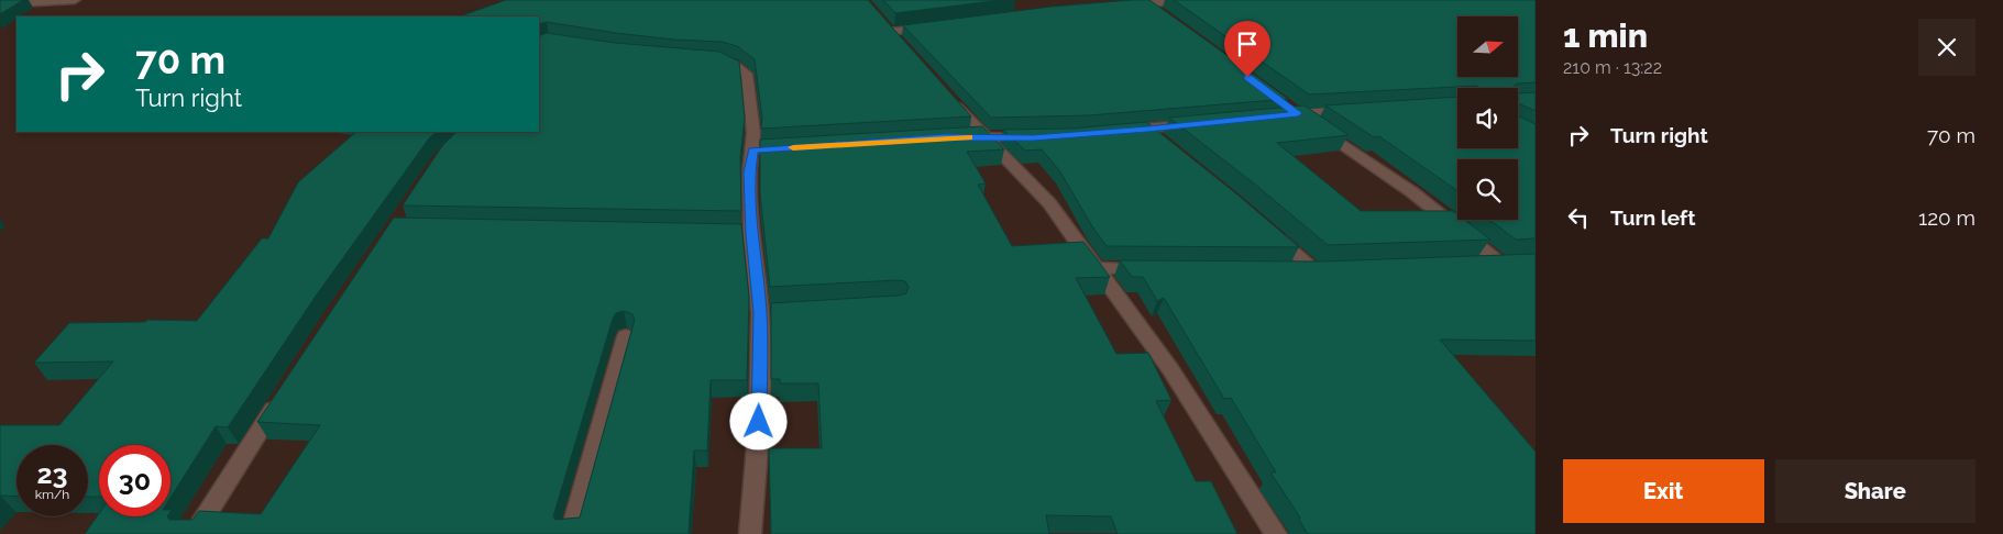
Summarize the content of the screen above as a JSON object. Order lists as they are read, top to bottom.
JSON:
{
  "north": "right",
  "page": {
    "heading": ["1 min", "210 m · 13:22"],
    "turn": ["70 m", "Turn right"],
    "list": [
      {
        "name": "Turn right",
        "value": "70 m"
      },
      {
        "name": "Turn left",
        "value": "120 m"
      }
    ],
    "speed": "23 km/h",
    "limit": "30",
    "buttons": ["Exit", "Share"]
  }
}
